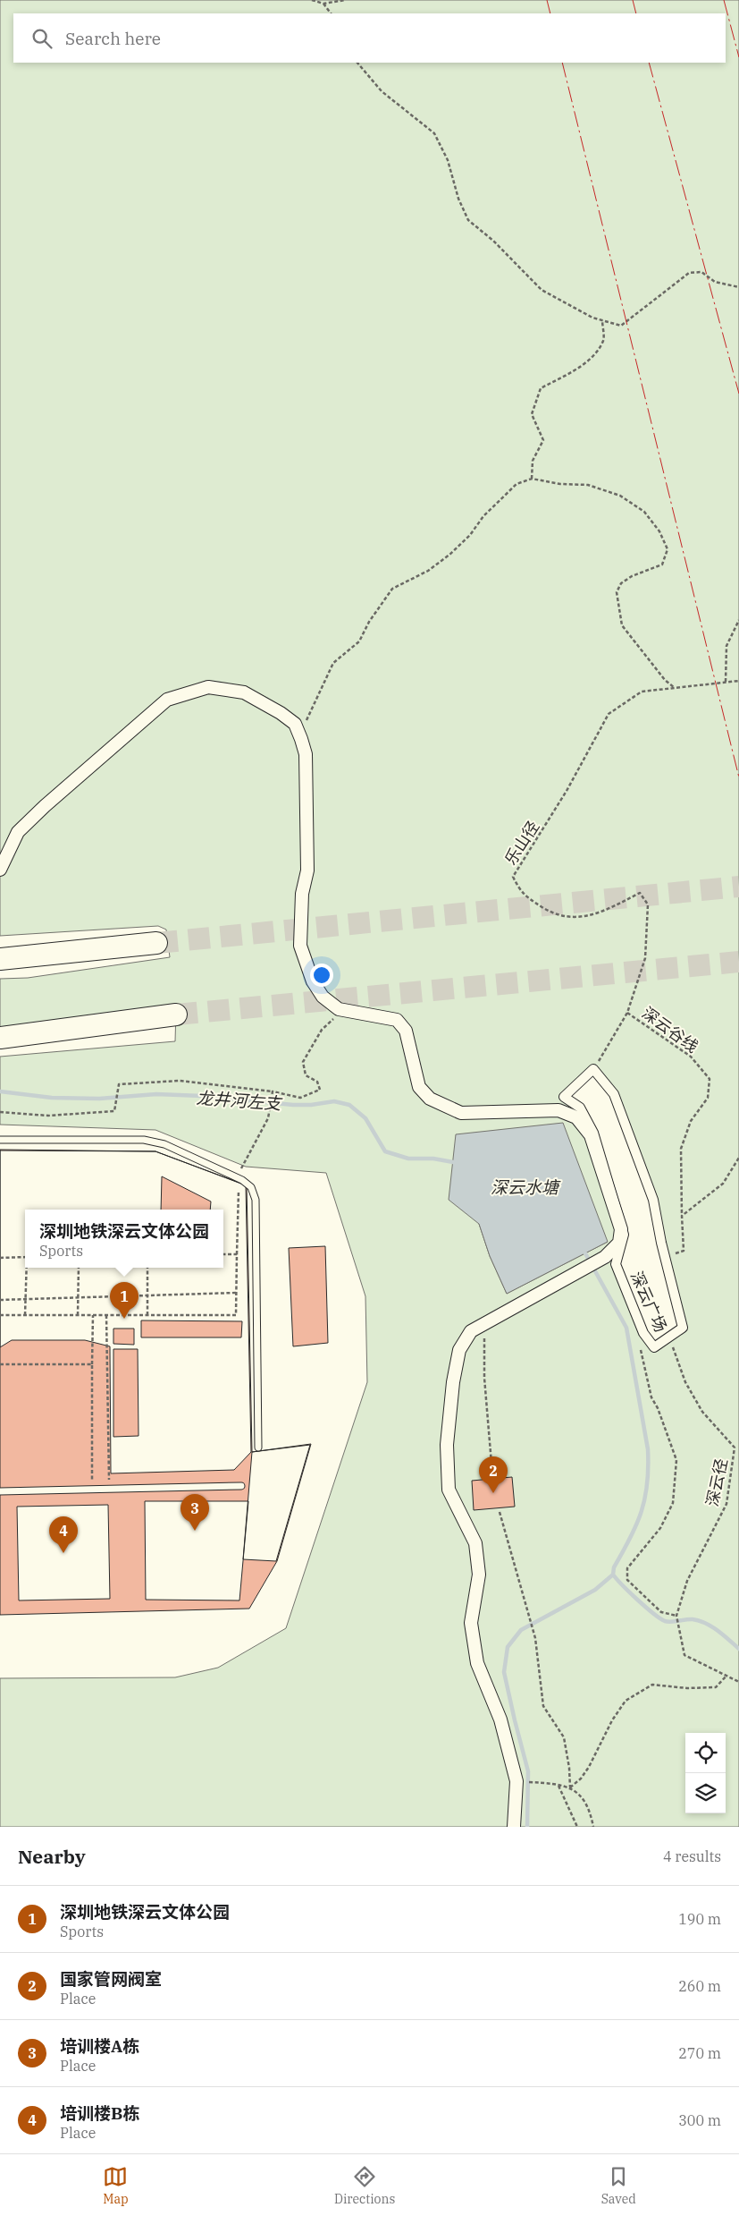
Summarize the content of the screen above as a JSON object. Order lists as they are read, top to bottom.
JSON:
{
  "streets": {
    "street": ["深云广场"],
    "path": ["乐山径", "深云谷线", "深云径"]
  },
  "crossings": [
    ["乐山径", "深云谷线"],
    ["乐山径", "深云广场"],
    ["深云谷线", "深云广场"],
    ["深云广场", "深云径"]
  ],
  "water": ["龙井河左支", "深云水塘"],
  "page": {
    "search": "Search here",
    "popup": ["深圳地铁深云文体公园", "Sports"],
    "pins": [
      "1",
      "2",
      "3",
      "4"
    ],
    "heading": ["Nearby", "4 results"],
    "list": [
      {
        "mark": "1",
        "name": "深圳地铁深云文体公园",
        "note": "Sports",
        "value": "190 m"
      },
      {
        "mark": "2",
        "name": "国家管网阀室",
        "note": "Place",
        "value": "260 m"
      },
      {
        "mark": "3",
        "name": "培训楼A栋",
        "note": "Place",
        "value": "270 m"
      },
      {
        "mark": "4",
        "name": "培训楼B栋",
        "note": "Place",
        "value": "300 m"
      }
    ],
    "nav": ["Map", "Directions", "Saved"]
  }
}
